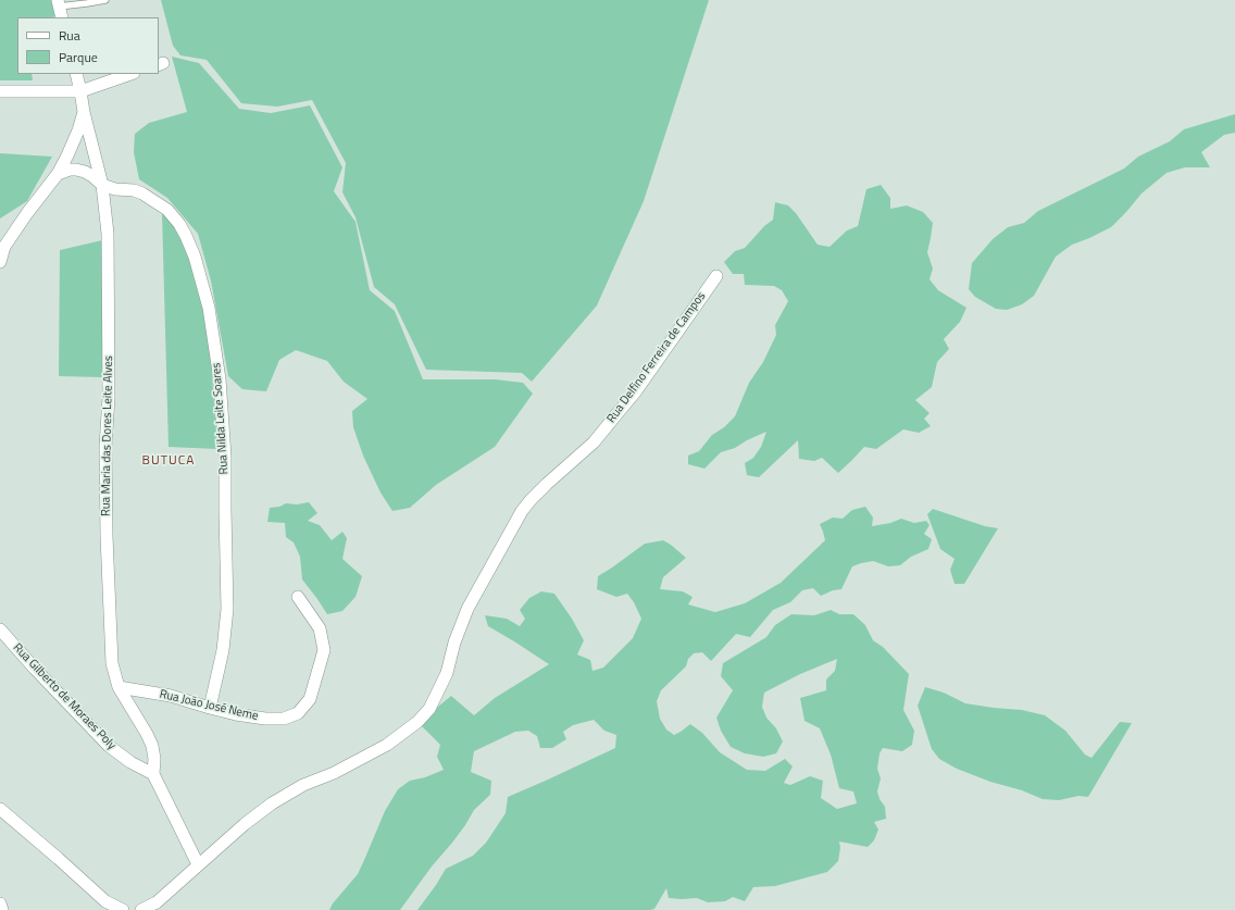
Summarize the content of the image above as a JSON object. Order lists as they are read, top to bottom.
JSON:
{
  "streets": {
    "street": [
      "Rua Delfino Ferreira de Campos",
      "Rua Nilda Leite Soares",
      "Rua Maria das Dores Leite Alves",
      "Rua Gilberto de Moraes Poly",
      "Rua João José Neme"
    ]
  },
  "crossings": [
    ["Rua Nilda Leite Soares", "Rua Maria das Dores Leite Alves"],
    ["Rua Nilda Leite Soares", "Rua João José Neme"],
    ["Rua Maria das Dores Leite Alves", "Rua Gilberto de Moraes Poly"],
    ["Rua Maria das Dores Leite Alves", "Rua João José Neme"]
  ],
  "districts": ["BUTUCA"],
  "legend": ["Rua", "Parque"]
}
